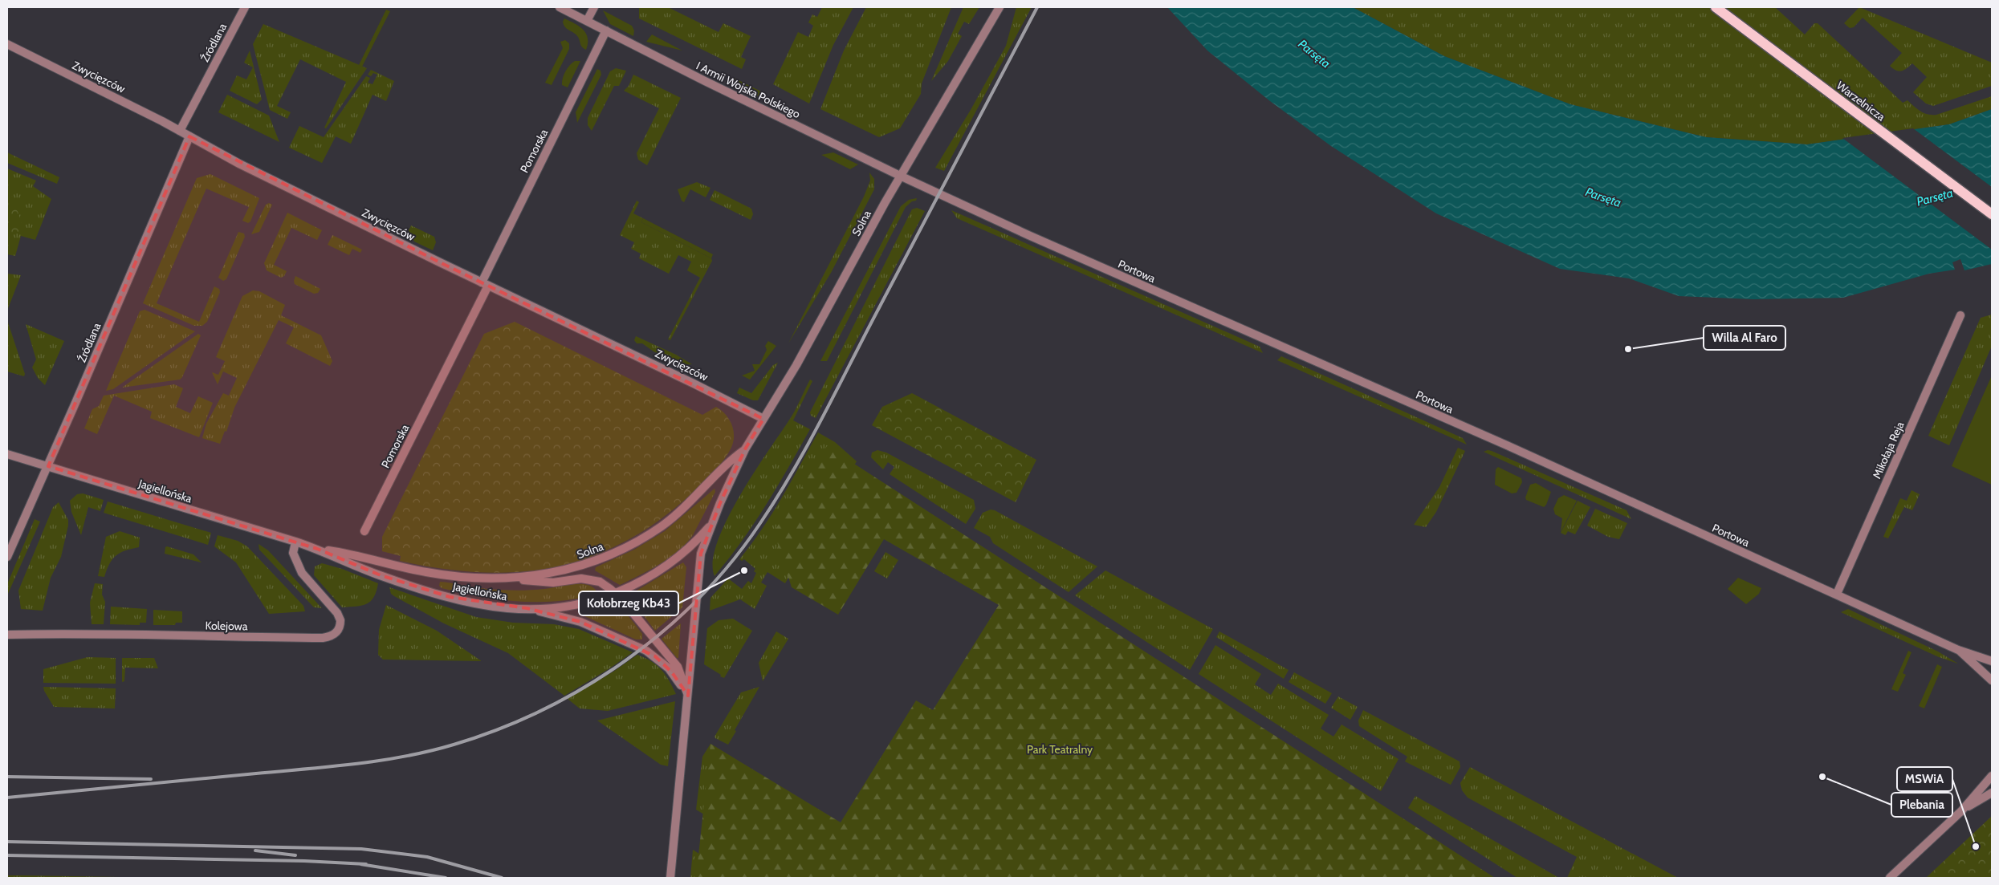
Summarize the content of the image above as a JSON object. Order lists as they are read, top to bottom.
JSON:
{
  "streets": {
    "main road": ["Warzelnicza"],
    "street": [
      "Źródlana",
      "Zwycięzców",
      "I Armii Wojska Polskiego",
      "Pomorska",
      "Solna",
      "Portowa",
      "Mikołaja Reja",
      "Jagiellońska",
      "Kolejowa"
    ]
  },
  "crossings": [
    ["Źródlana", "Zwycięzców"],
    ["Źródlana", "Jagiellońska"],
    ["Zwycięzców", "Pomorska"],
    ["Zwycięzców", "Solna"],
    ["I Armii Wojska Polskiego", "Pomorska"],
    ["I Armii Wojska Polskiego", "Solna"],
    ["I Armii Wojska Polskiego", "Portowa"],
    ["Solna", "Portowa"],
    ["Solna", "Jagiellońska"],
    ["Portowa", "Mikołaja Reja"],
    ["Jagiellońska", "Kolejowa"]
  ],
  "water": ["Parsęta"],
  "parks": ["Park Teatralny"],
  "places": [
    "Willa Al Faro",
    "Kołobrzeg Kb43",
    "Plebania",
    "MSWiA"
  ]
}
